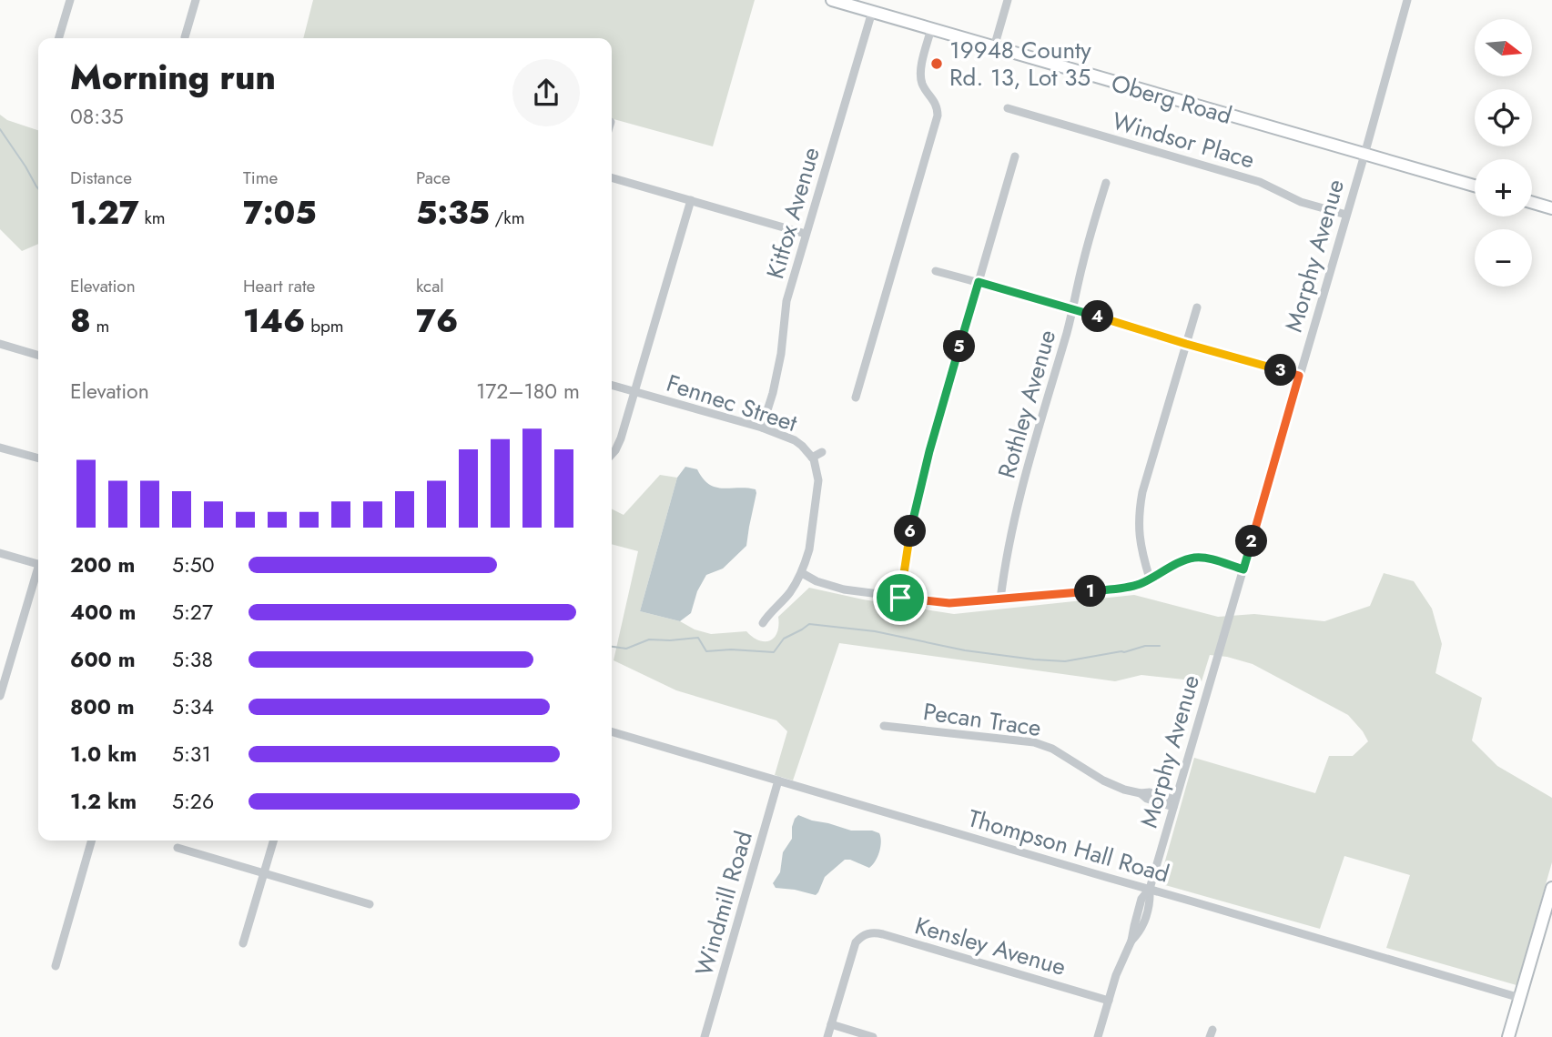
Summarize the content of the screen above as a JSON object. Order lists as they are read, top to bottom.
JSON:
{
  "streets": {
    "street": [
      "Oberg Road",
      "Windsor Place",
      "Kitfox Avenue",
      "Morphy Avenue",
      "Fennec Street",
      "Rothley Avenue",
      "Pecan Trace",
      "Thompson Hall Road",
      "Windmill Road",
      "Kensley Avenue"
    ]
  },
  "crossings": [
    ["Oberg Road", "Kitfox Avenue"],
    ["Oberg Road", "Morphy Avenue"],
    ["Windsor Place", "Morphy Avenue"],
    ["Kitfox Avenue", "Fennec Street"],
    ["Morphy Avenue", "Pecan Trace"],
    ["Morphy Avenue", "Thompson Hall Road"],
    ["Morphy Avenue", "Kensley Avenue"],
    ["Thompson Hall Road", "Windmill Road"]
  ],
  "places": ["19948 County Rd. 13, Lot 35"],
  "north": "right",
  "page": {
    "map_buttons": ["+", "−"],
    "heading": ["Morning run", "08:35"],
    "stats": [
      ["Distance", "1.27 km"],
      ["Time", "7:05"],
      ["Pace", "5:35 /km"],
      ["Elevation", "8 m"],
      ["Heart rate", "146 bpm"],
      ["kcal", "76"]
    ],
    "pins": [
      "4",
      "5",
      "3",
      "6",
      "2",
      "1"
    ],
    "chart": ["Elevation", "172–180 m"],
    "list": [
      {
        "name": "200 m",
        "note": "5:50"
      },
      {
        "name": "400 m",
        "note": "5:27"
      },
      {
        "name": "600 m",
        "note": "5:38"
      },
      {
        "name": "800 m",
        "note": "5:34"
      },
      {
        "name": "1.0 km",
        "note": "5:31"
      },
      {
        "name": "1.2 km",
        "note": "5:26"
      }
    ]
  }
}
